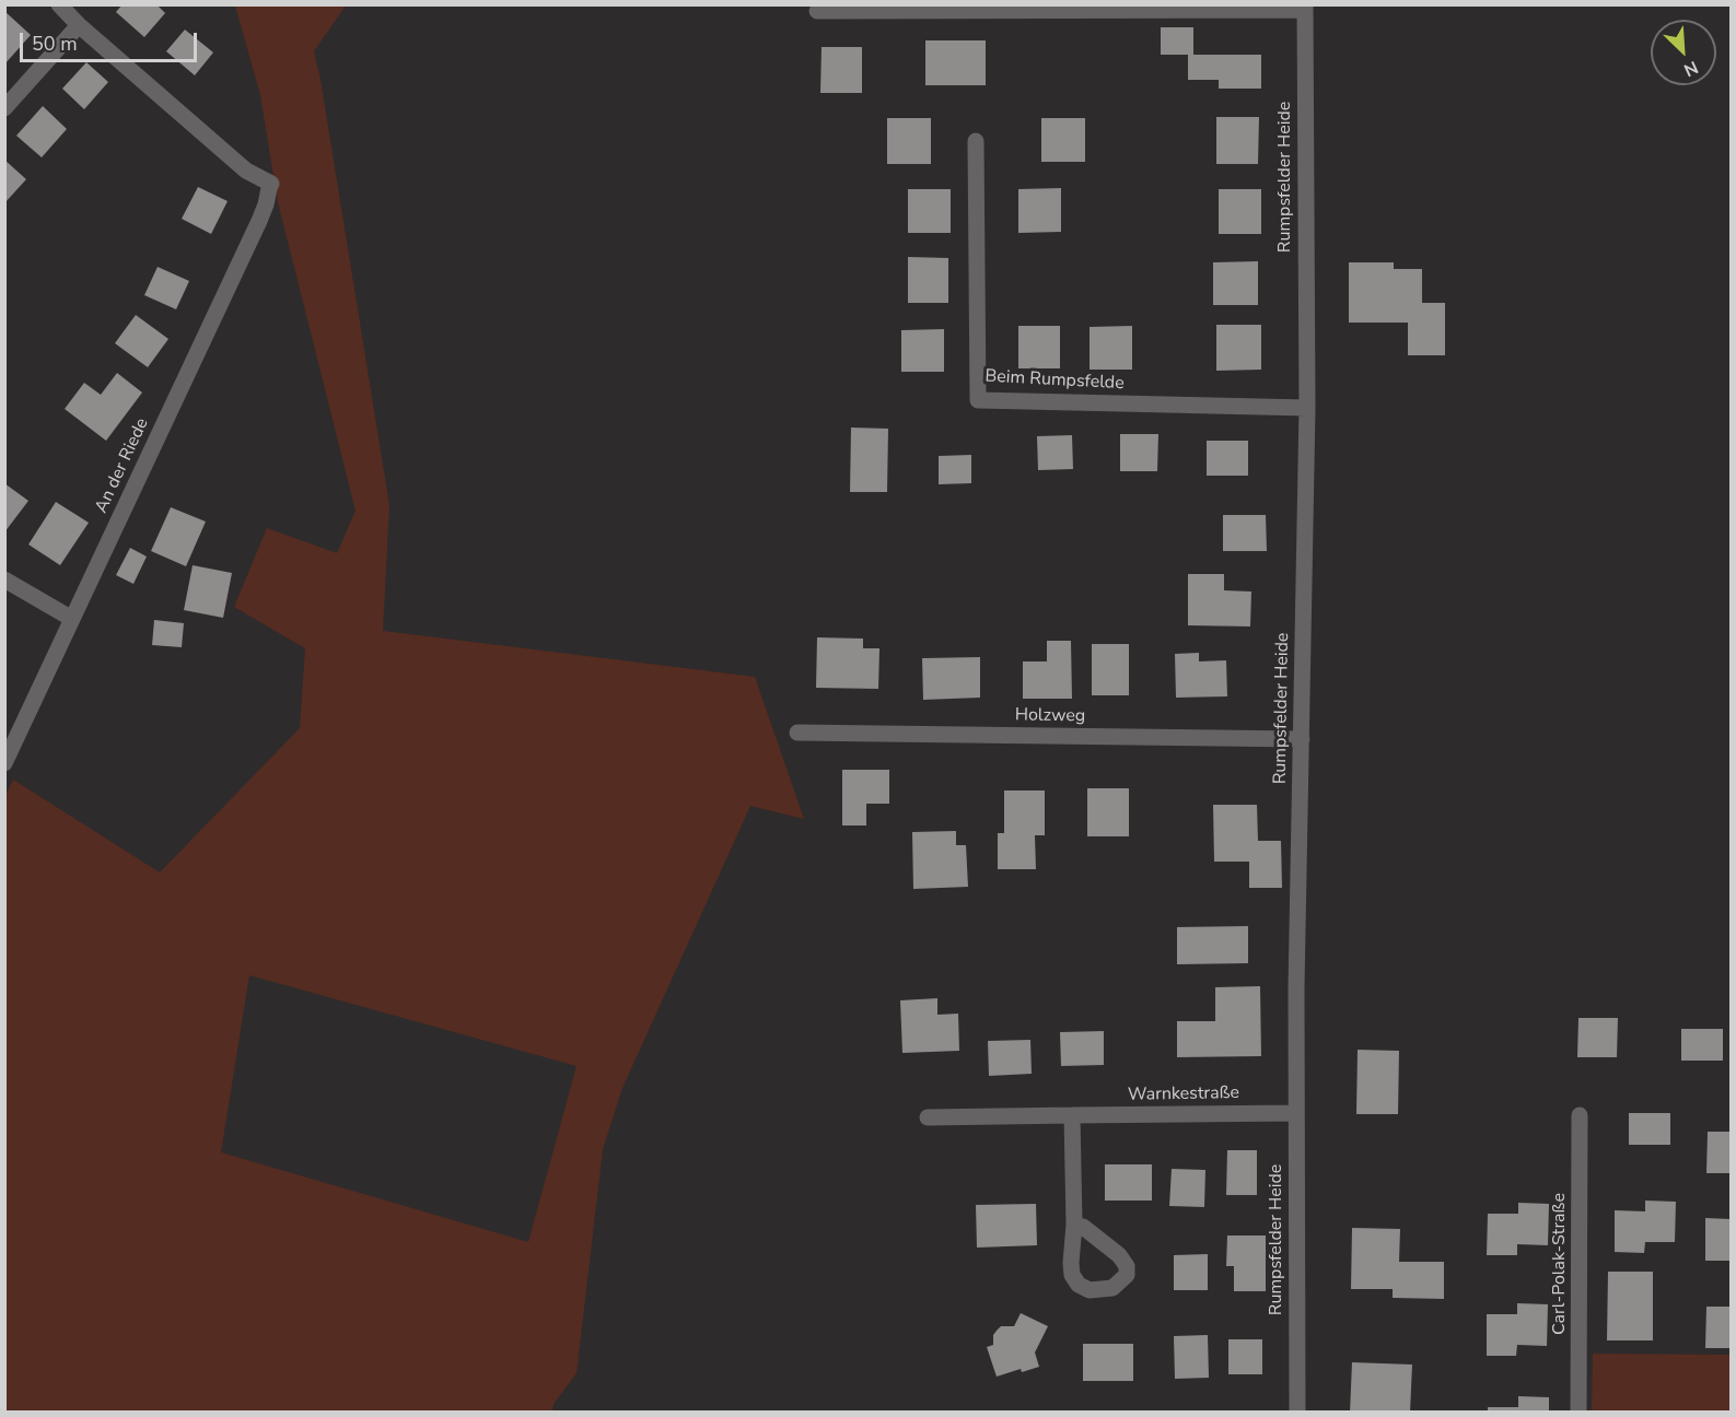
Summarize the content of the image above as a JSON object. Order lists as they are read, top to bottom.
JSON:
{
  "streets": {
    "street": [
      "Rumpsfelder Heide",
      "Beim Rumpsfelde",
      "An der Riede",
      "Holzweg",
      "Warnkestraße",
      "Carl-Polak-Straße"
    ]
  },
  "crossings": [
    ["Rumpsfelder Heide", "Beim Rumpsfelde"],
    ["Rumpsfelder Heide", "Holzweg"],
    ["Rumpsfelder Heide", "Warnkestraße"]
  ],
  "scale_bar": "50 m",
  "north": "bottom right"
}
